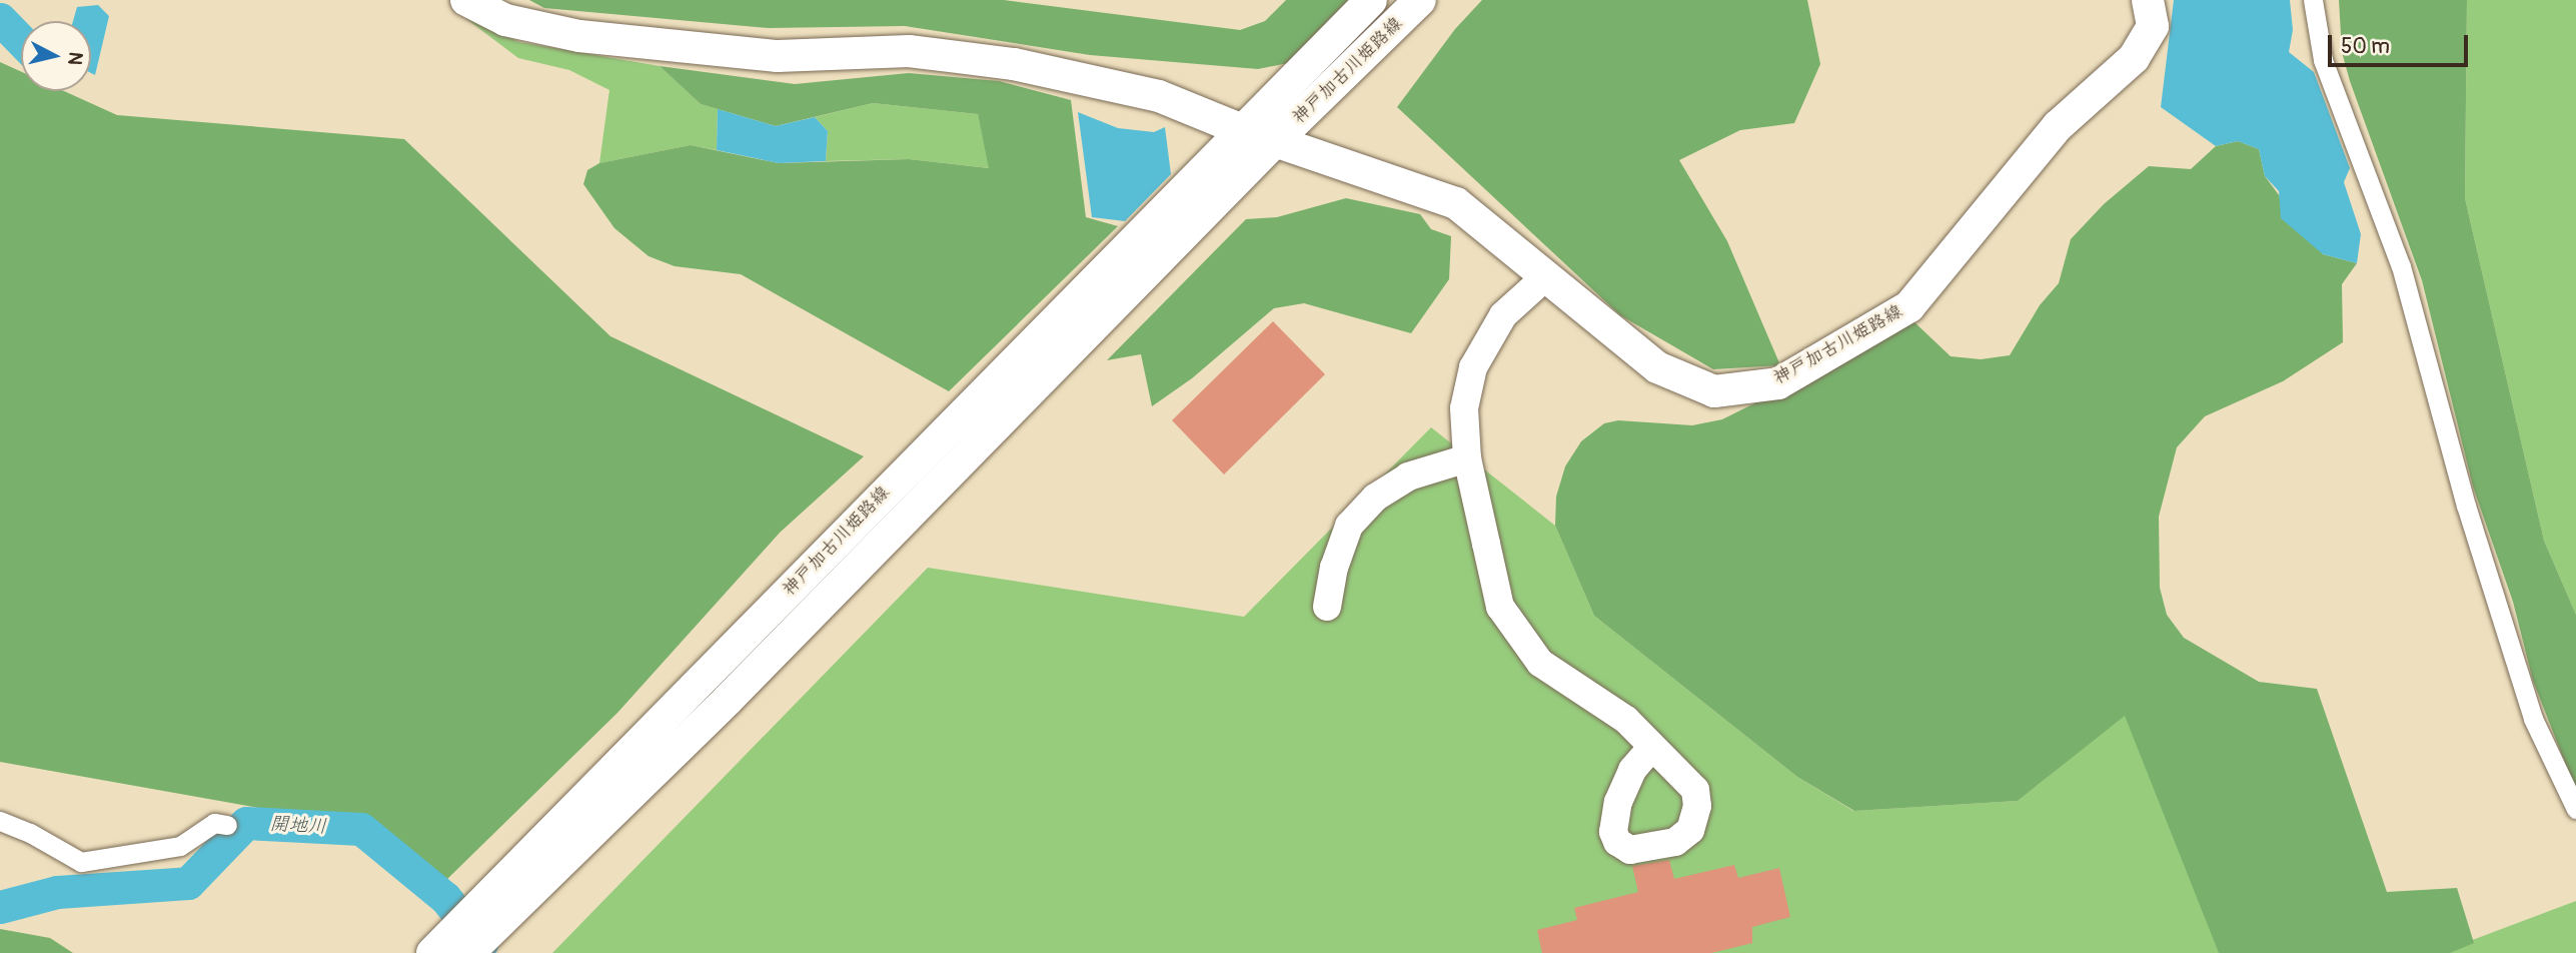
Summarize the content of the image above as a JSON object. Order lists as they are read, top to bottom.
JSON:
{
  "streets": {
    "main road": ["神戸加古川姫路線"]
  },
  "water": ["開地川"],
  "scale_bar": "50 m",
  "north": "right"
}
